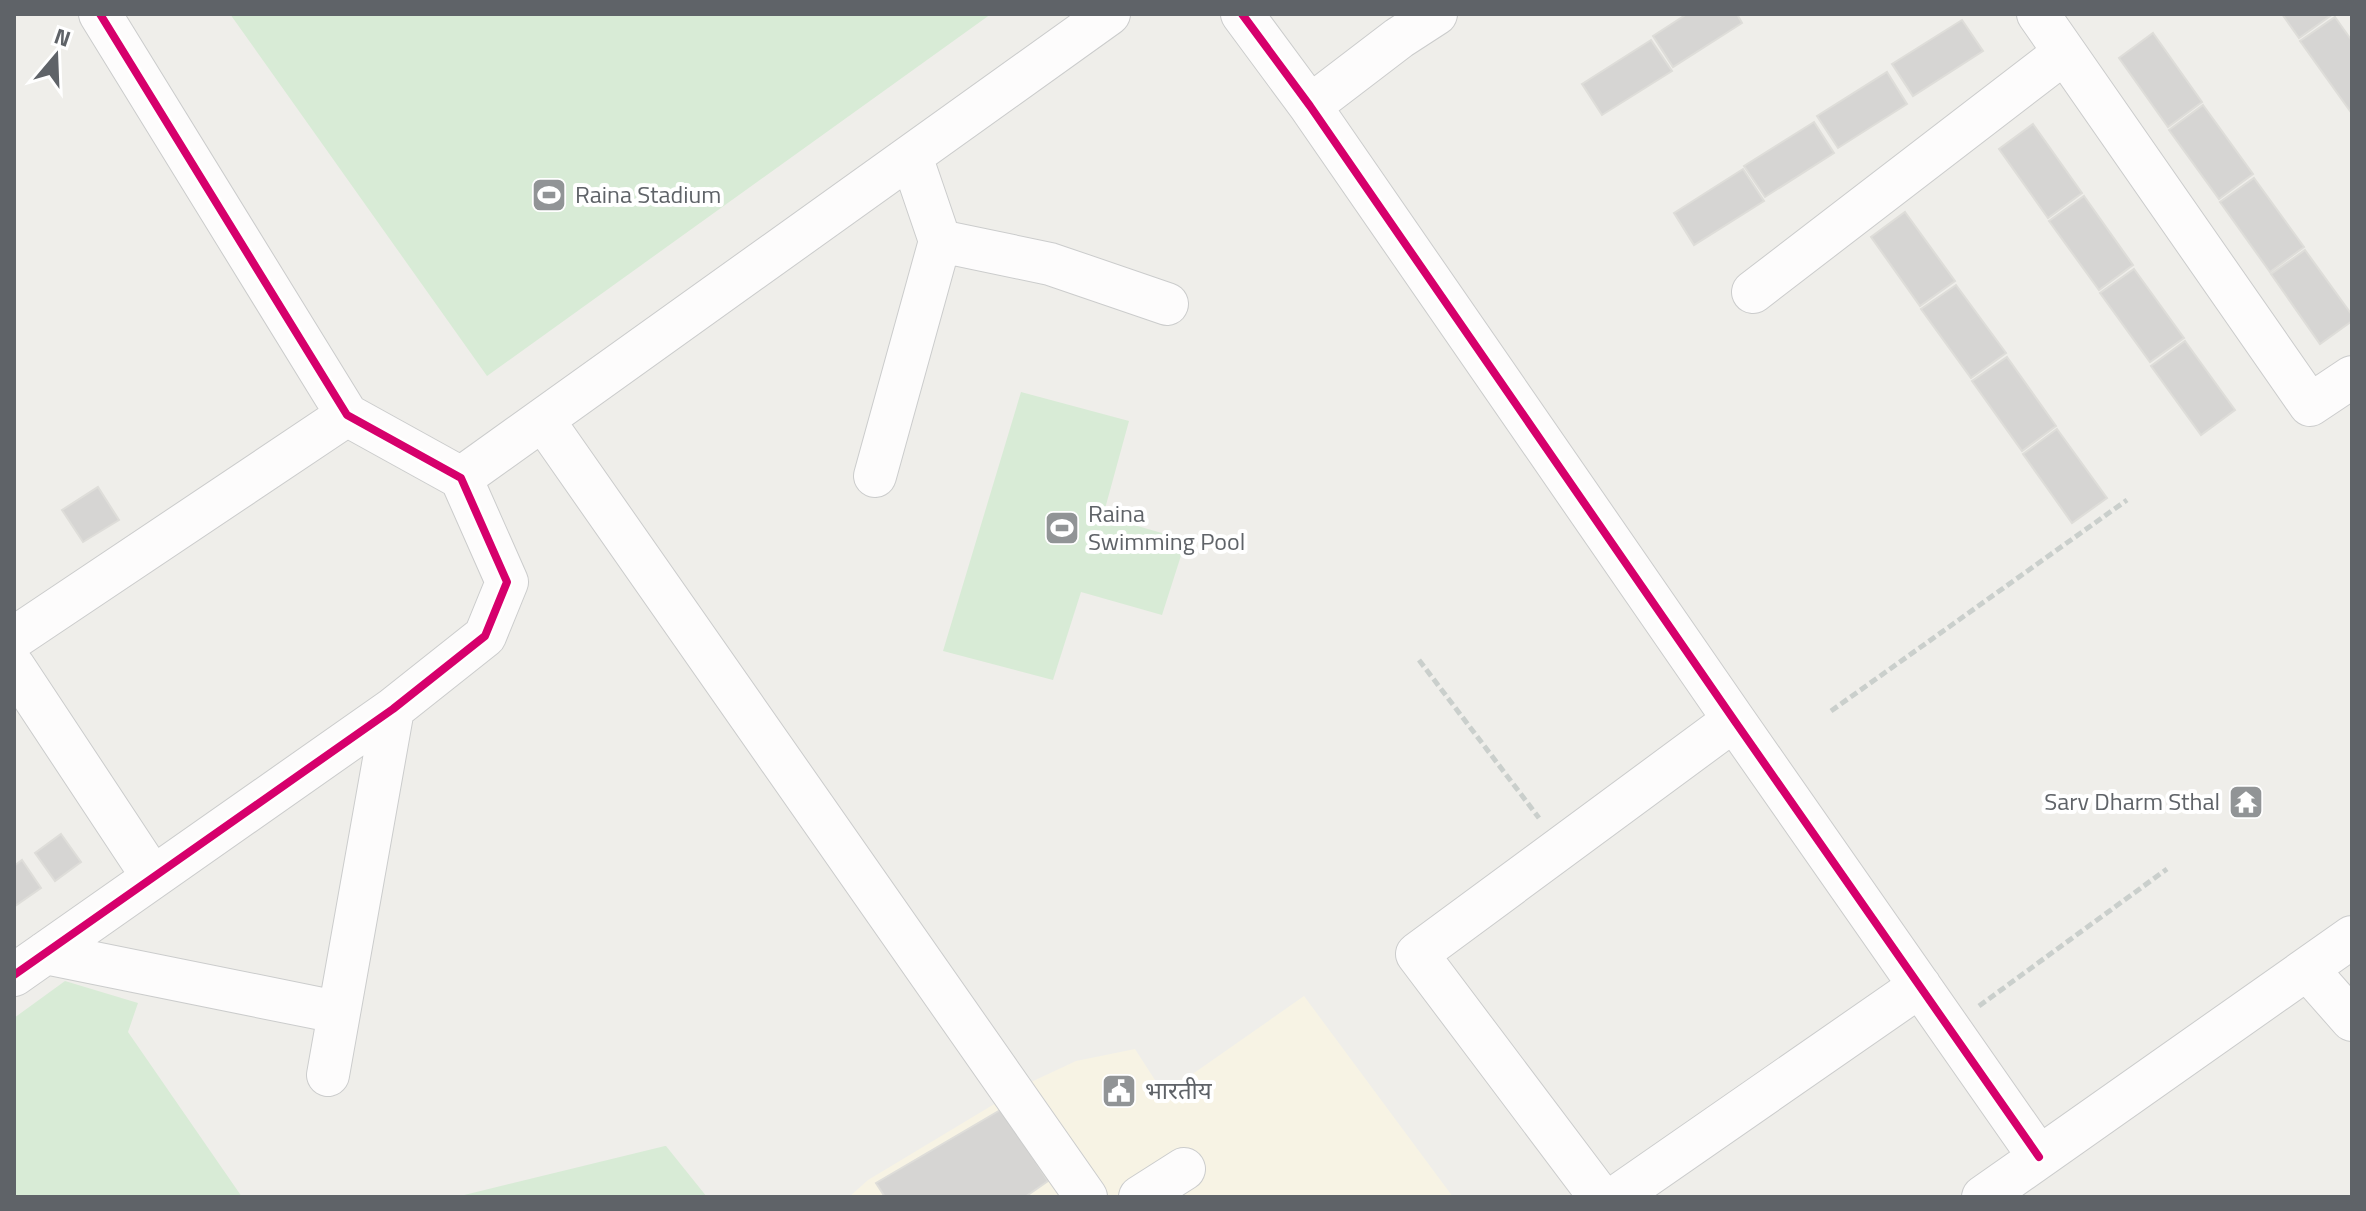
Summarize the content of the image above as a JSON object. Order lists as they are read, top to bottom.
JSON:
{
  "places": {
    "sports": ["Raina Stadium", "Raina Swimming Pool"],
    "temple": ["Sarv Dharm Sthal"],
    "public building": ["भारतीय"]
  },
  "north": "top"
}
